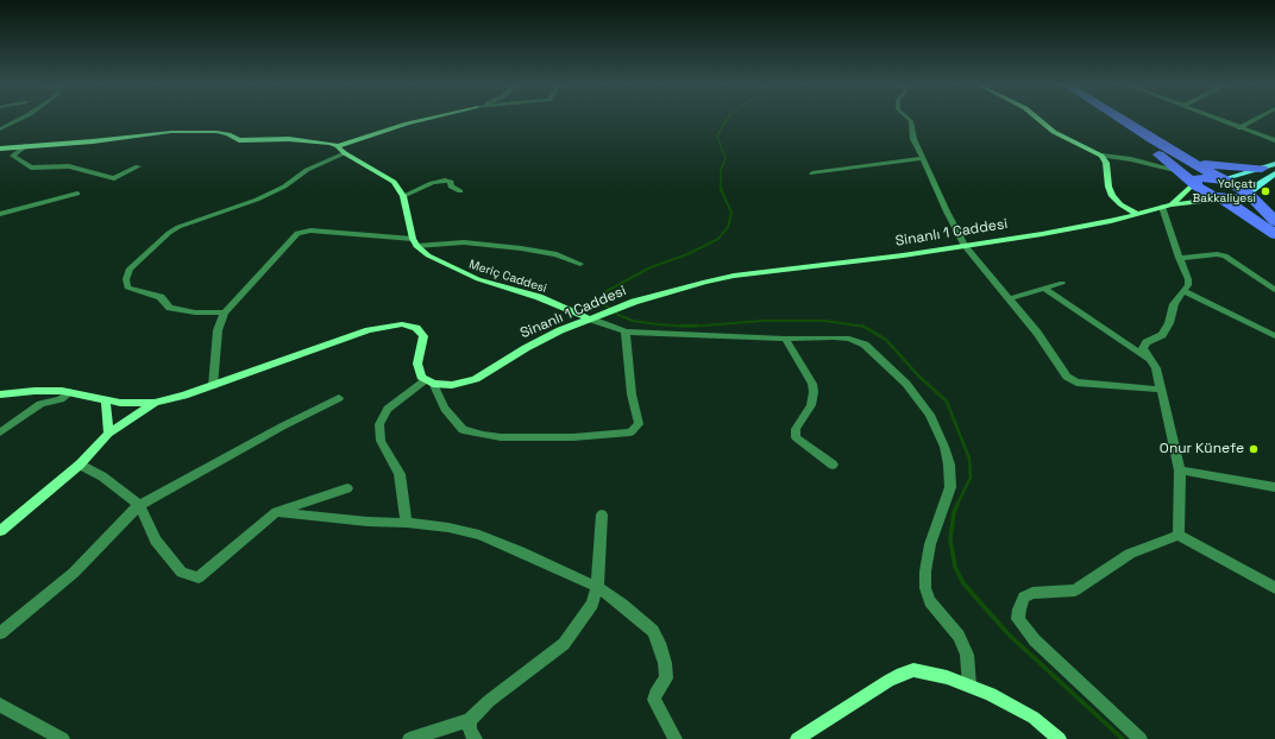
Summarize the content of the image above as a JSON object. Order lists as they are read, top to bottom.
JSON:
{
  "streets": {
    "street": ["Sinanlı 1 Caddesi", "Meriç Caddesi"]
  },
  "crossings": [
    ["Sinanlı 1 Caddesi", "Meriç Caddesi"]
  ],
  "places": ["Yolçatı Bakkaliyesi", "Onur Künefe"]
}
